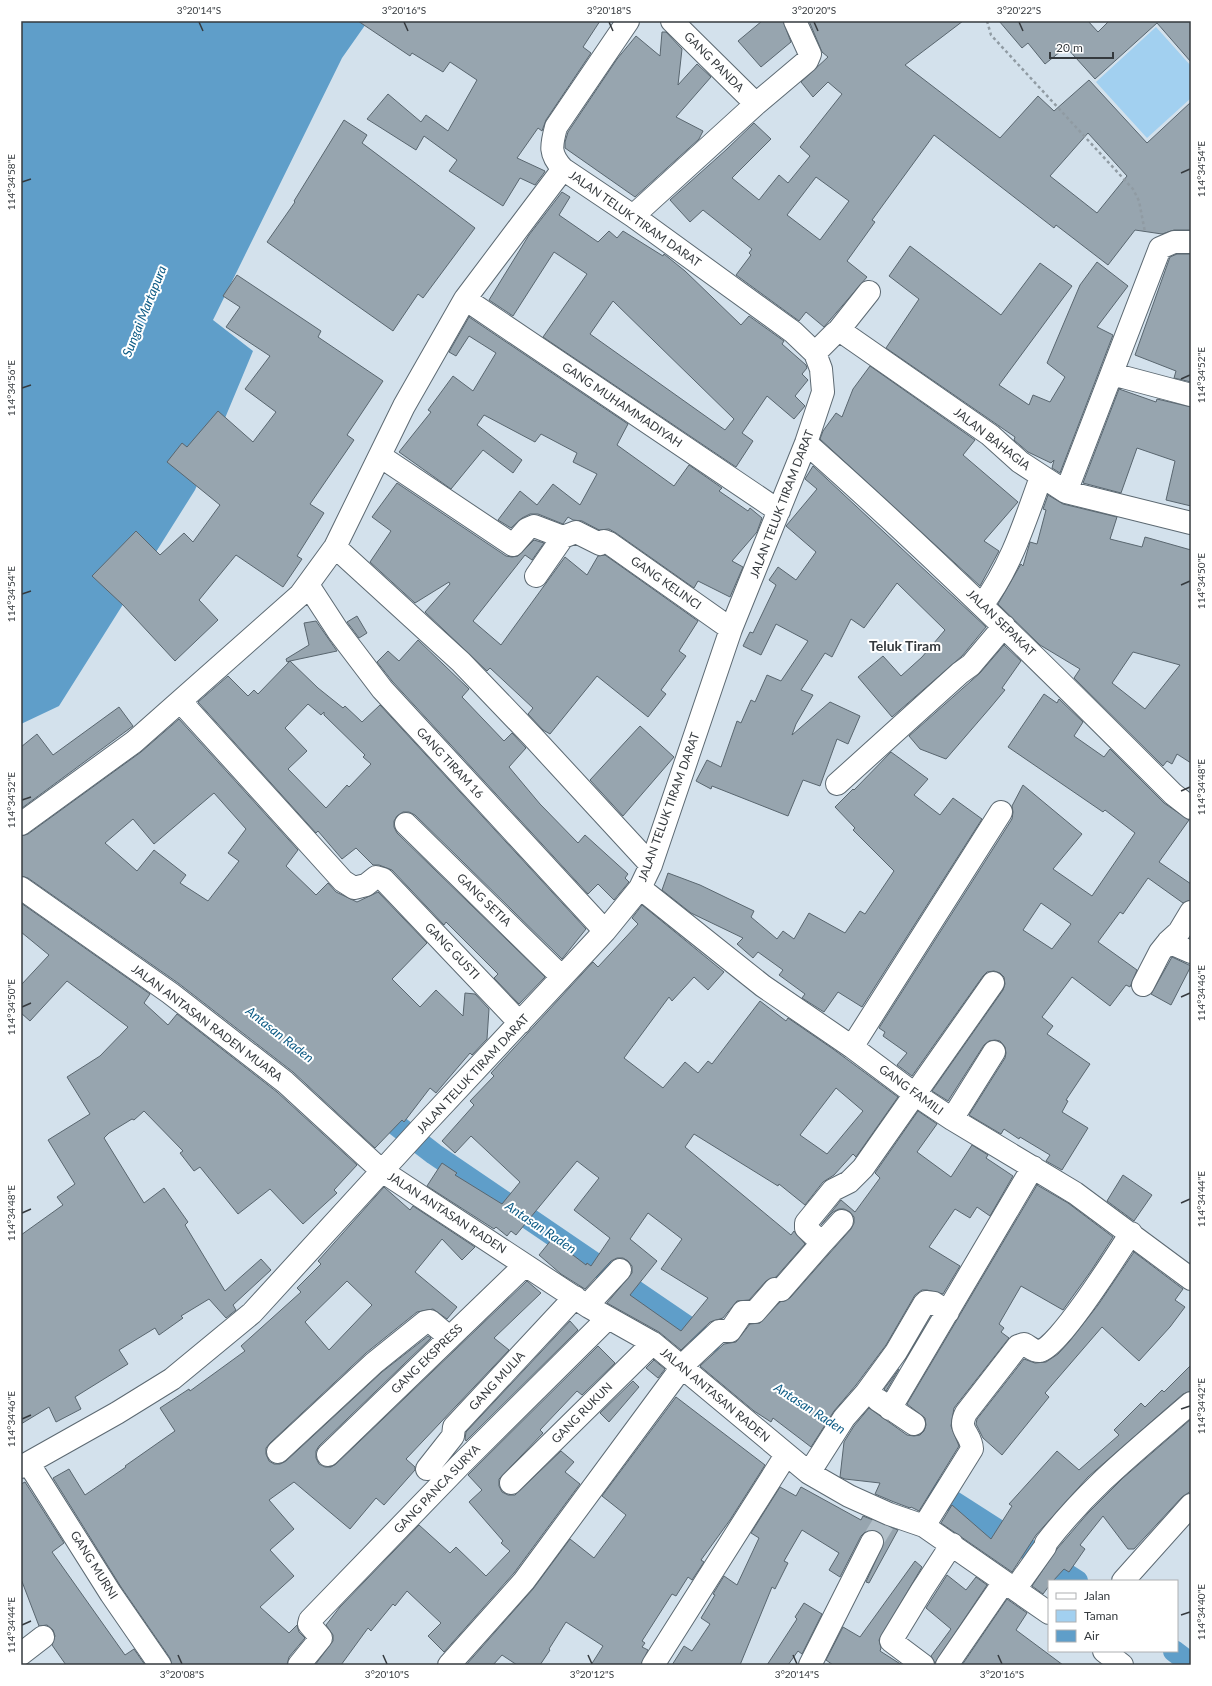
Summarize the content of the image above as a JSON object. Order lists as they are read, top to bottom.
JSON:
{
  "streets": {
    "street": [
      "GANG PANDA",
      "JALAN TELUK TIRAM DARAT",
      "GANG MUHAMMADIYAH",
      "JALAN BAHAGIA",
      "GANG KELINCI",
      "JALAN SEPAKAT",
      "GANG TIRAM 16",
      "GANG SETIA",
      "GANG GUSTI",
      "JALAN ANTASAN RADEN MUARA",
      "GANG FAMILI",
      "JALAN ANTASAN RADEN",
      "GANG EKSPRESS",
      "GANG MULIA",
      "GANG RUKUN",
      "GANG PANCA SURYA",
      "GANG MURNI"
    ]
  },
  "crossings": [
    ["JALAN TELUK TIRAM DARAT", "GANG MUHAMMADIYAH"],
    ["JALAN TELUK TIRAM DARAT", "GANG KELINCI"],
    ["JALAN TELUK TIRAM DARAT", "JALAN SEPAKAT"],
    ["JALAN TELUK TIRAM DARAT", "GANG TIRAM 16"],
    ["JALAN TELUK TIRAM DARAT", "GANG SETIA"],
    ["JALAN TELUK TIRAM DARAT", "GANG GUSTI"],
    ["JALAN TELUK TIRAM DARAT", "JALAN ANTASAN RADEN MUARA"],
    ["JALAN TELUK TIRAM DARAT", "GANG FAMILI"],
    ["JALAN TELUK TIRAM DARAT", "JALAN ANTASAN RADEN"],
    ["JALAN TELUK TIRAM DARAT", "GANG MURNI"],
    ["JALAN ANTASAN RADEN MUARA", "JALAN ANTASAN RADEN"],
    ["JALAN ANTASAN RADEN", "GANG EKSPRESS"],
    ["JALAN ANTASAN RADEN", "GANG MULIA"],
    ["JALAN ANTASAN RADEN", "GANG RUKUN"],
    ["JALAN ANTASAN RADEN", "GANG PANCA SURYA"]
  ],
  "districts": ["Teluk Tiram"],
  "water": ["Sungai Martapura", "Antasan Raden"],
  "legend": ["Jalan", "Taman", "Air"],
  "scale_bar": "20 m",
  "coordinates": [
    "3°20'14\"S",
    "3°20'16\"S",
    "3°20'18\"S",
    "3°20'20\"S",
    "3°20'22\"S",
    "114°34'54\"E",
    "114°34'58\"E",
    "114°34'52\"E",
    "114°34'56\"E",
    "114°34'50\"E",
    "114°34'48\"E",
    "114°34'46\"E",
    "114°34'44\"E",
    "114°34'42\"E",
    "114°34'40\"E",
    "3°20'08\"S",
    "3°20'10\"S",
    "3°20'12\"S"
  ]
}
